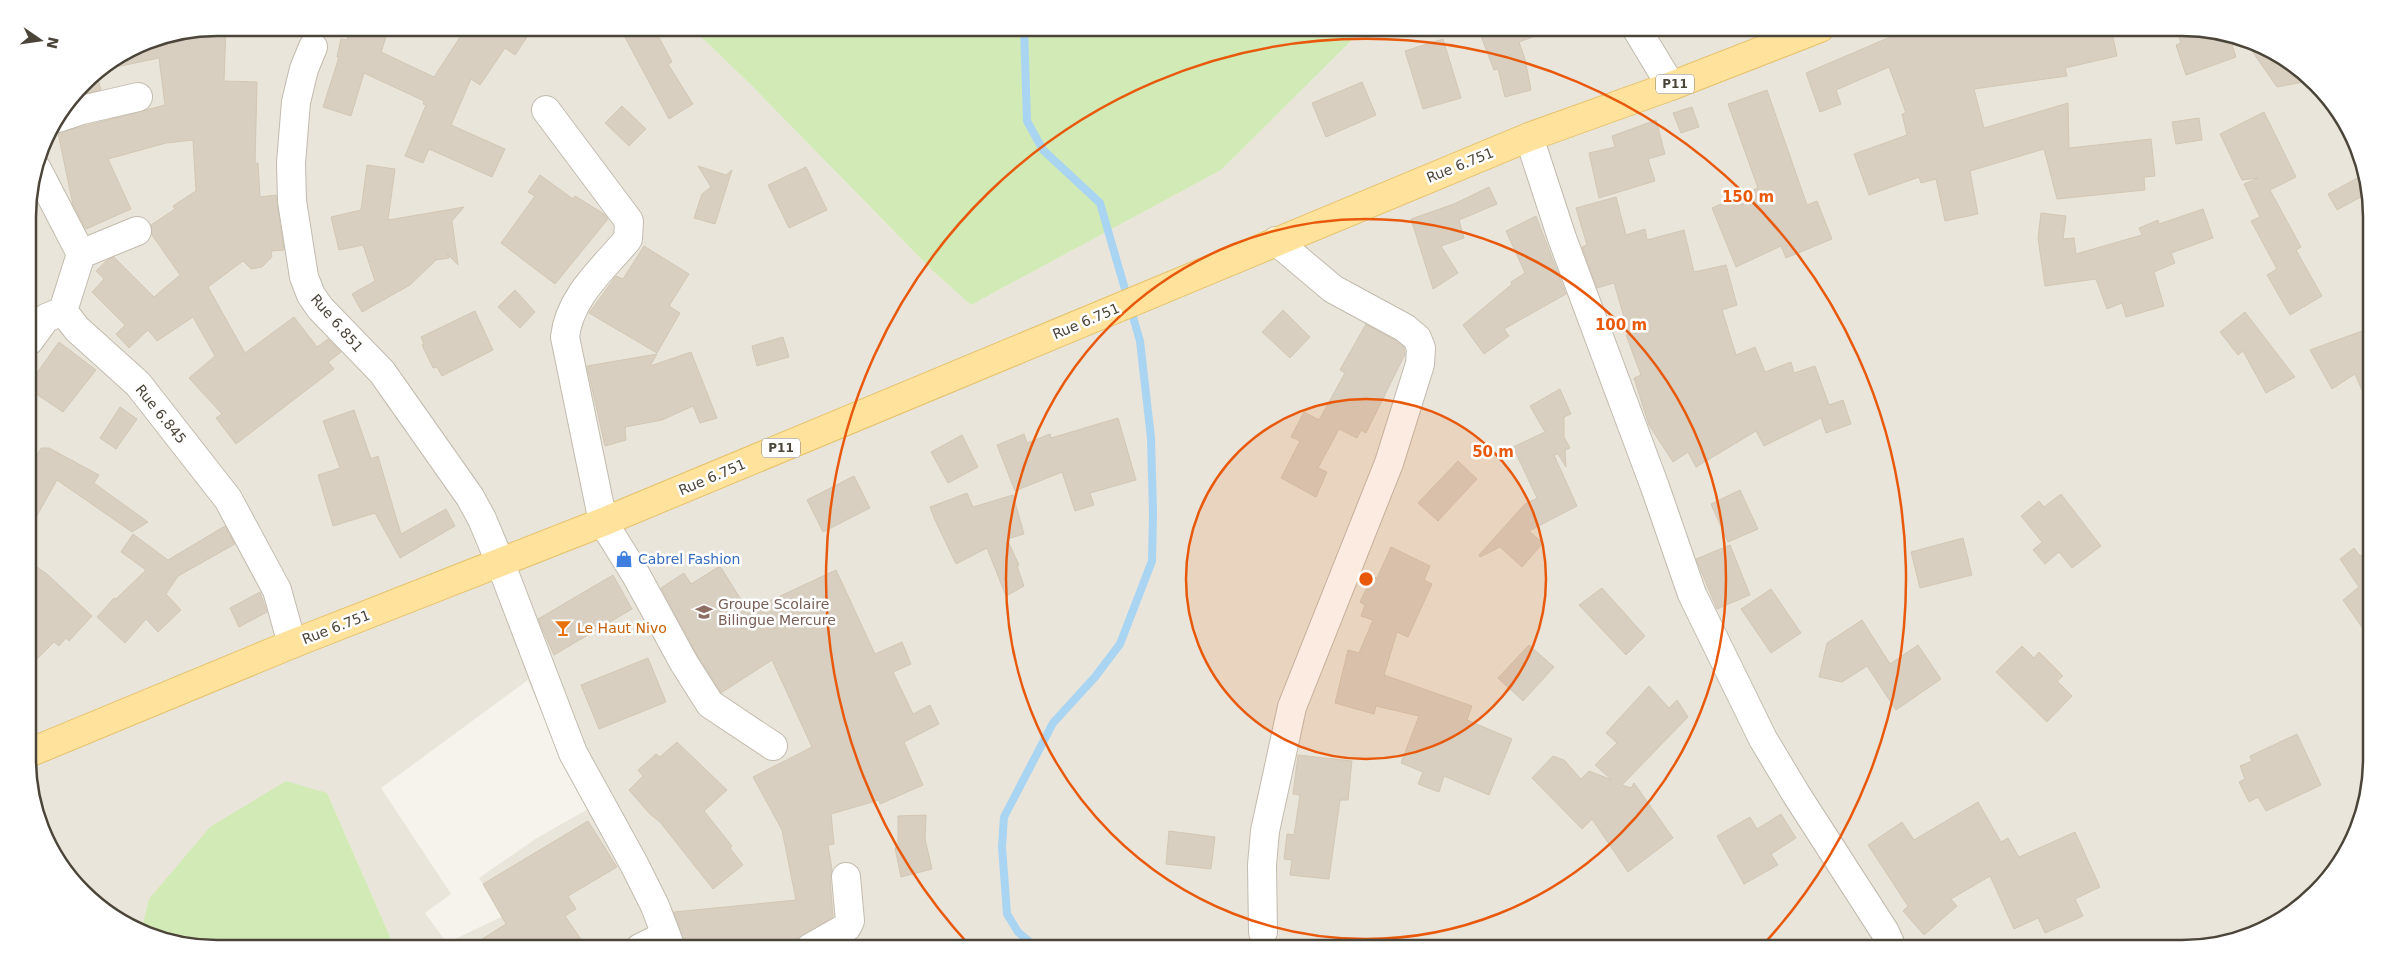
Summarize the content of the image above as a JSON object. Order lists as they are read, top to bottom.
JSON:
{
  "streets": {
    "main road": ["P11", "Rue 6.751"],
    "street": ["Rue 6.851", "Rue 6.845"]
  },
  "crossings": [
    ["P11", "Rue 6.751"],
    ["Rue 6.751", "Rue 6.851"],
    ["Rue 6.751", "Rue 6.845"]
  ],
  "places": {
    "shop": ["Cabrel Fashion"],
    "school or university": ["Groupe Scolaire Bilingue Mercure"],
    "bar": ["Le Haut Nivo"]
  },
  "north": "right",
  "rings": ["150 m", "100 m", "50 m"]
}
